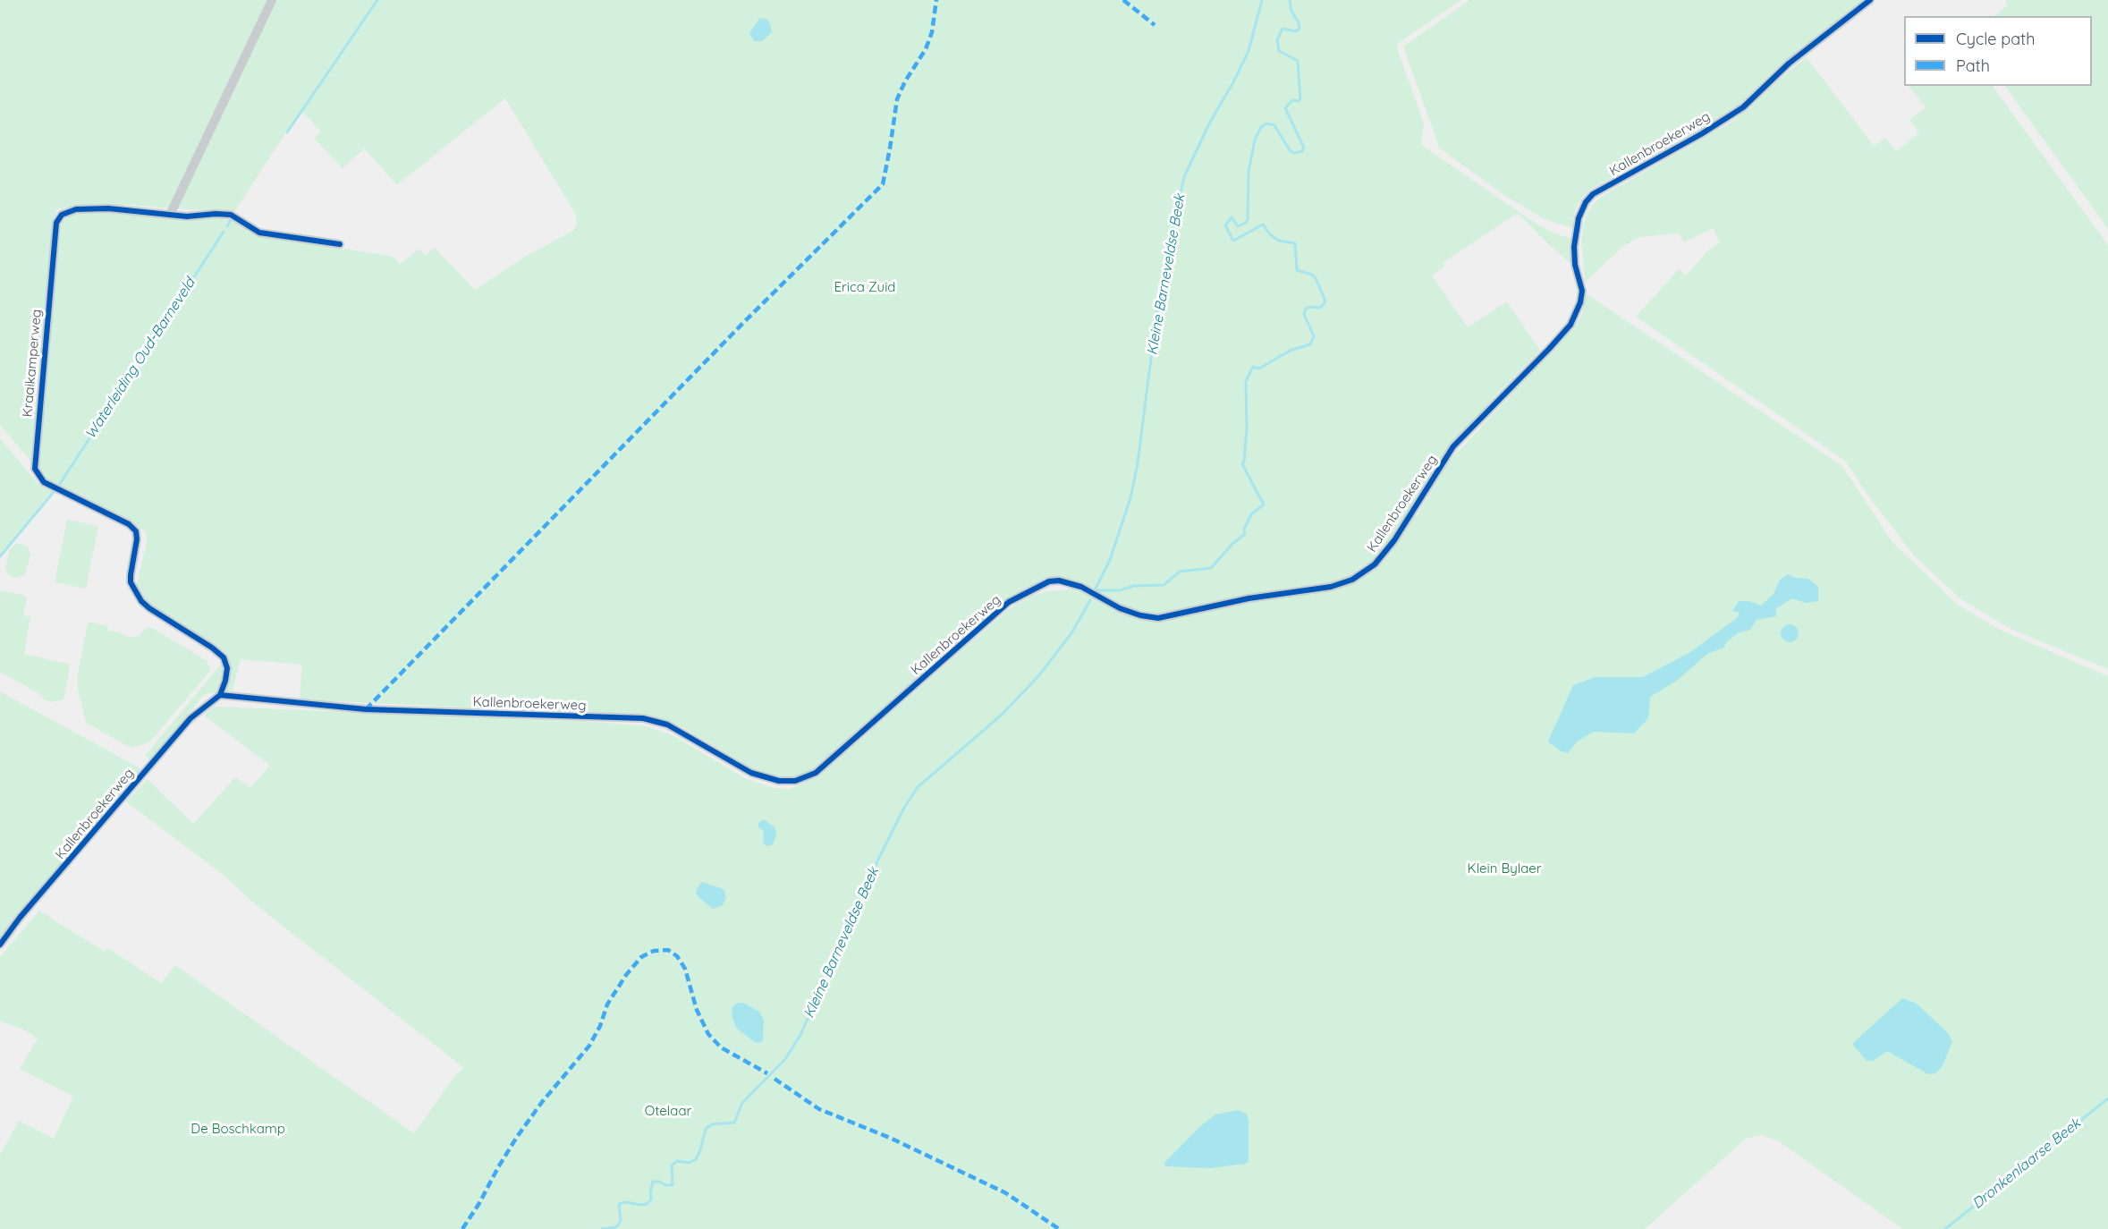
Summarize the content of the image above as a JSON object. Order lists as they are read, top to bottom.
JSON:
{
  "streets": {
    "street": ["Kallenbroekerweg", "Kraaikamperweg"]
  },
  "crossings": [
    ["Kallenbroekerweg", "Kraaikamperweg"]
  ],
  "water": ["Kleine Barneveldse Beek", "Waterleiding Oud-Barneveld", "Dronkenlaarse Beek"],
  "parks": [
    "Erica Zuid",
    "Klein Bylaer",
    "Otelaar",
    "De Boschkamp"
  ],
  "legend": ["Cycle path", "Path"]
}
